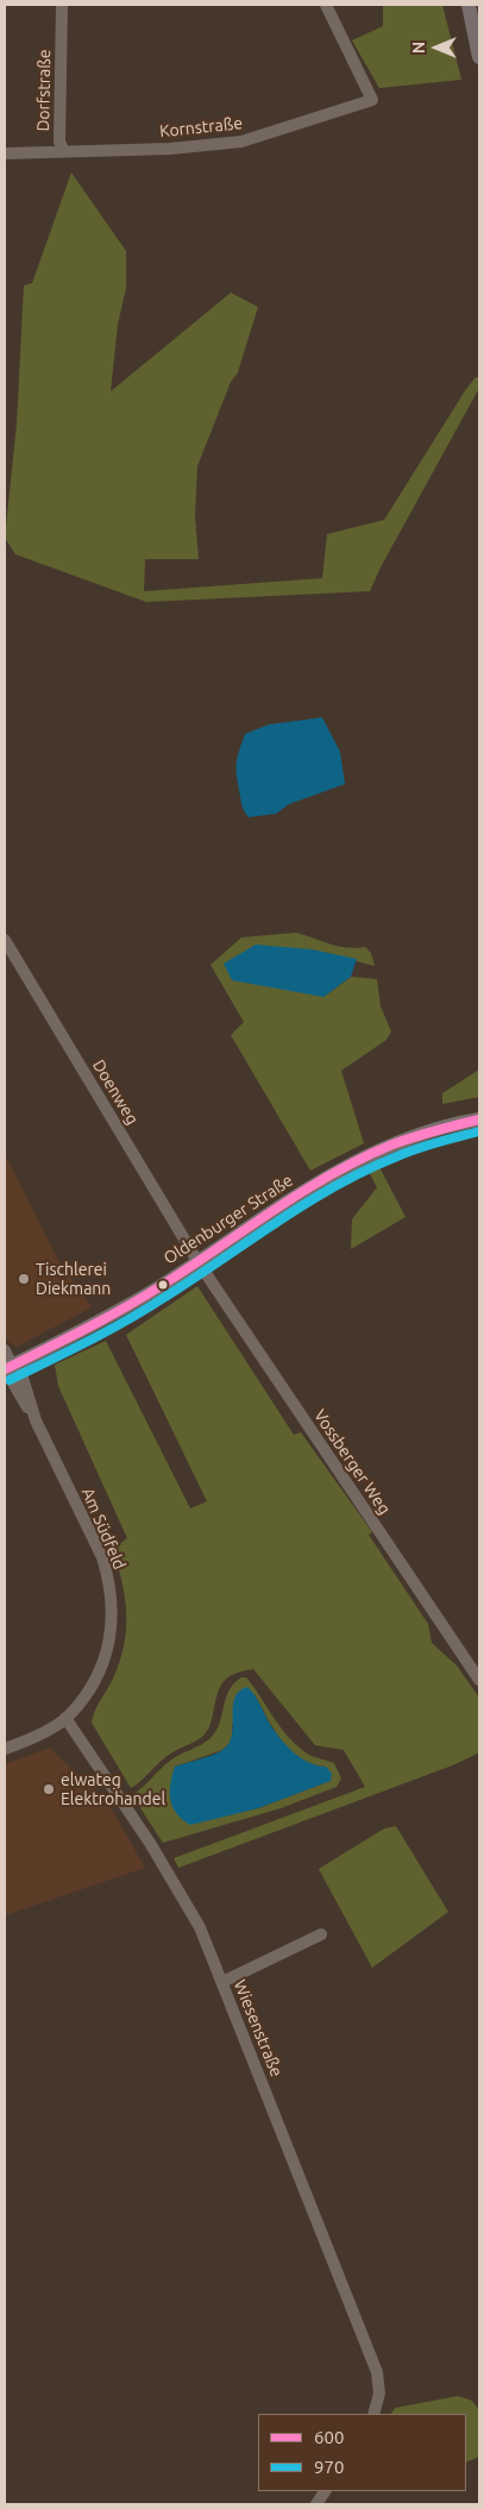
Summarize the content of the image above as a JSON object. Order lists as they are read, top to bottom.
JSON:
{
  "streets": {
    "main road": ["Oldenburger Straße"],
    "street": [
      "Dorfstraße",
      "Kornstraße",
      "Doenweg",
      "Vossberger Weg",
      "Am Südfeld",
      "Wiesenstraße"
    ]
  },
  "crossings": [
    ["Dorfstraße", "Kornstraße"],
    ["Doenweg", "Oldenburger Straße"],
    ["Doenweg", "Vossberger Weg"],
    ["Oldenburger Straße", "Vossberger Weg"],
    ["Oldenburger Straße", "Am Südfeld"],
    ["Am Südfeld", "Wiesenstraße"]
  ],
  "places": ["Tischlerei Diekmann", "elwateg Elektrohandel"],
  "lines": ["transit line 600", "transit line 970"],
  "legend": ["600", "970"],
  "north": "left"
}
